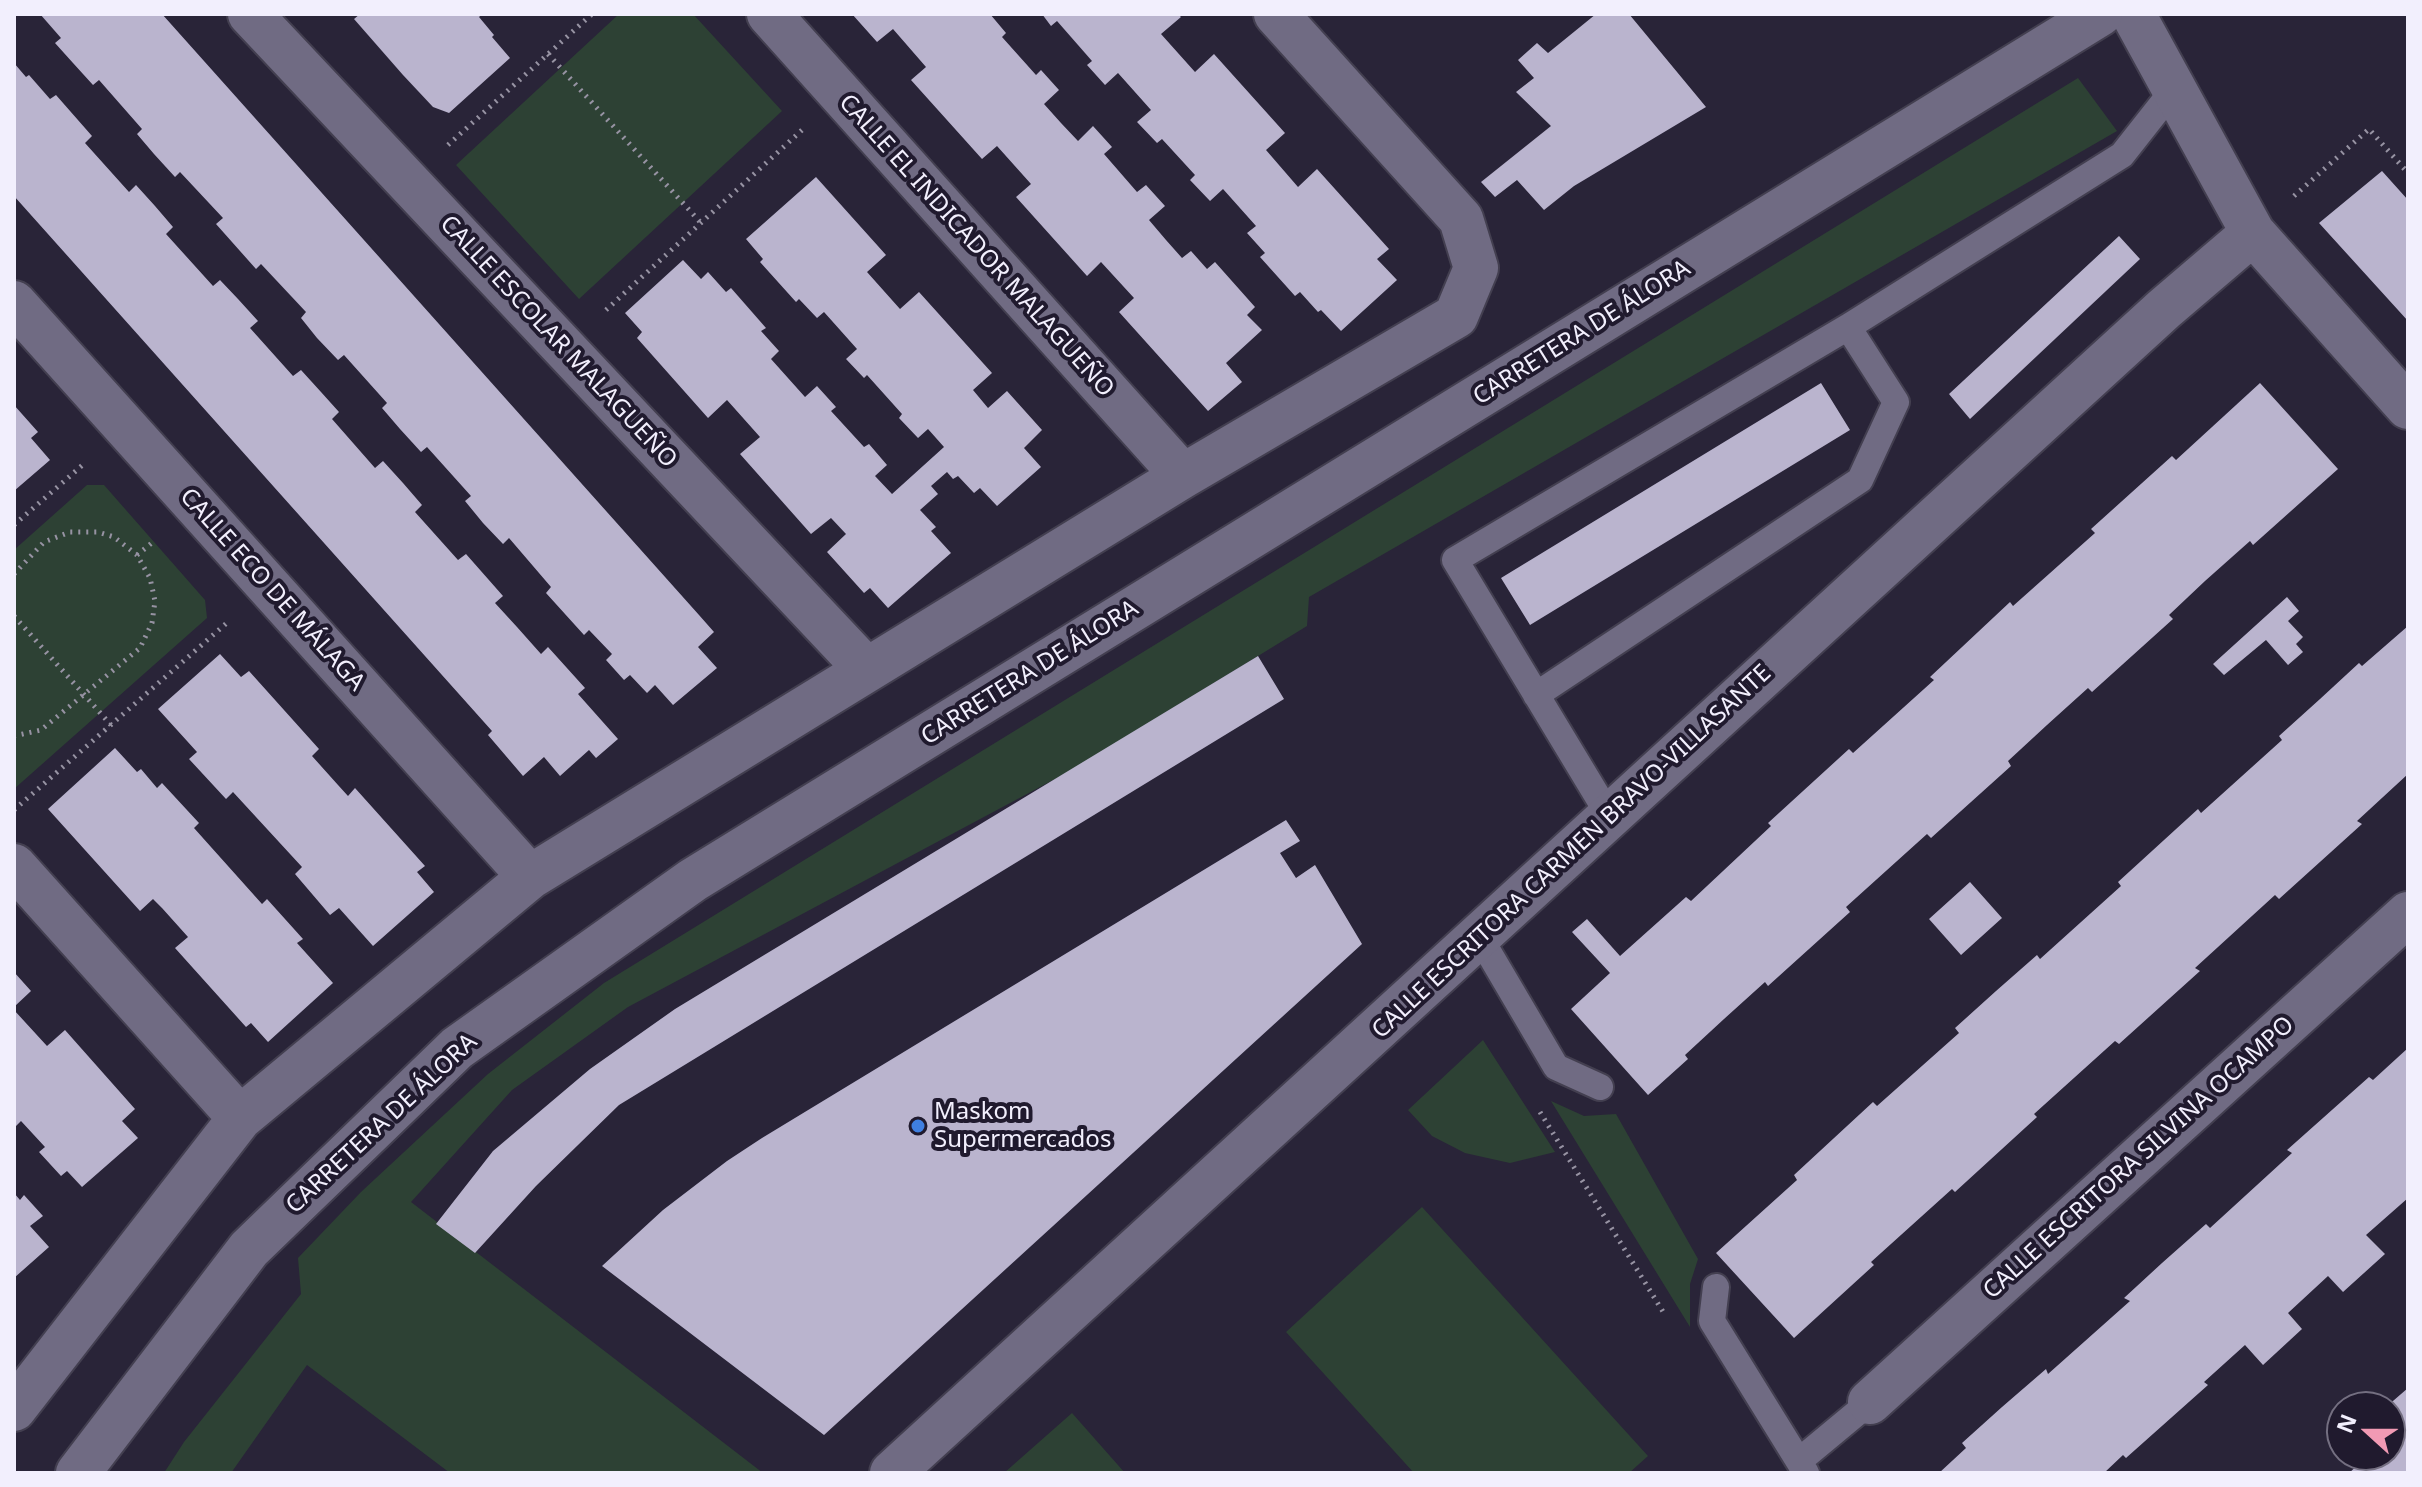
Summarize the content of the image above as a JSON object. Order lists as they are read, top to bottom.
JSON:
{
  "streets": {
    "street": [
      "CALLE EL INDICADOR MALAGUEÑO",
      "CARRETERA DE ÁLORA",
      "CALLE ESCOLAR MALAGUEÑO",
      "CALLE ECO DE MÁLAGA",
      "CALLE ESCRITORA CARMEN BRAVO-VILLASANTE",
      "CALLE ESCRITORA SILVINA OCAMPO"
    ]
  },
  "places": ["Maskom Supermercados"],
  "north": "left"
}
